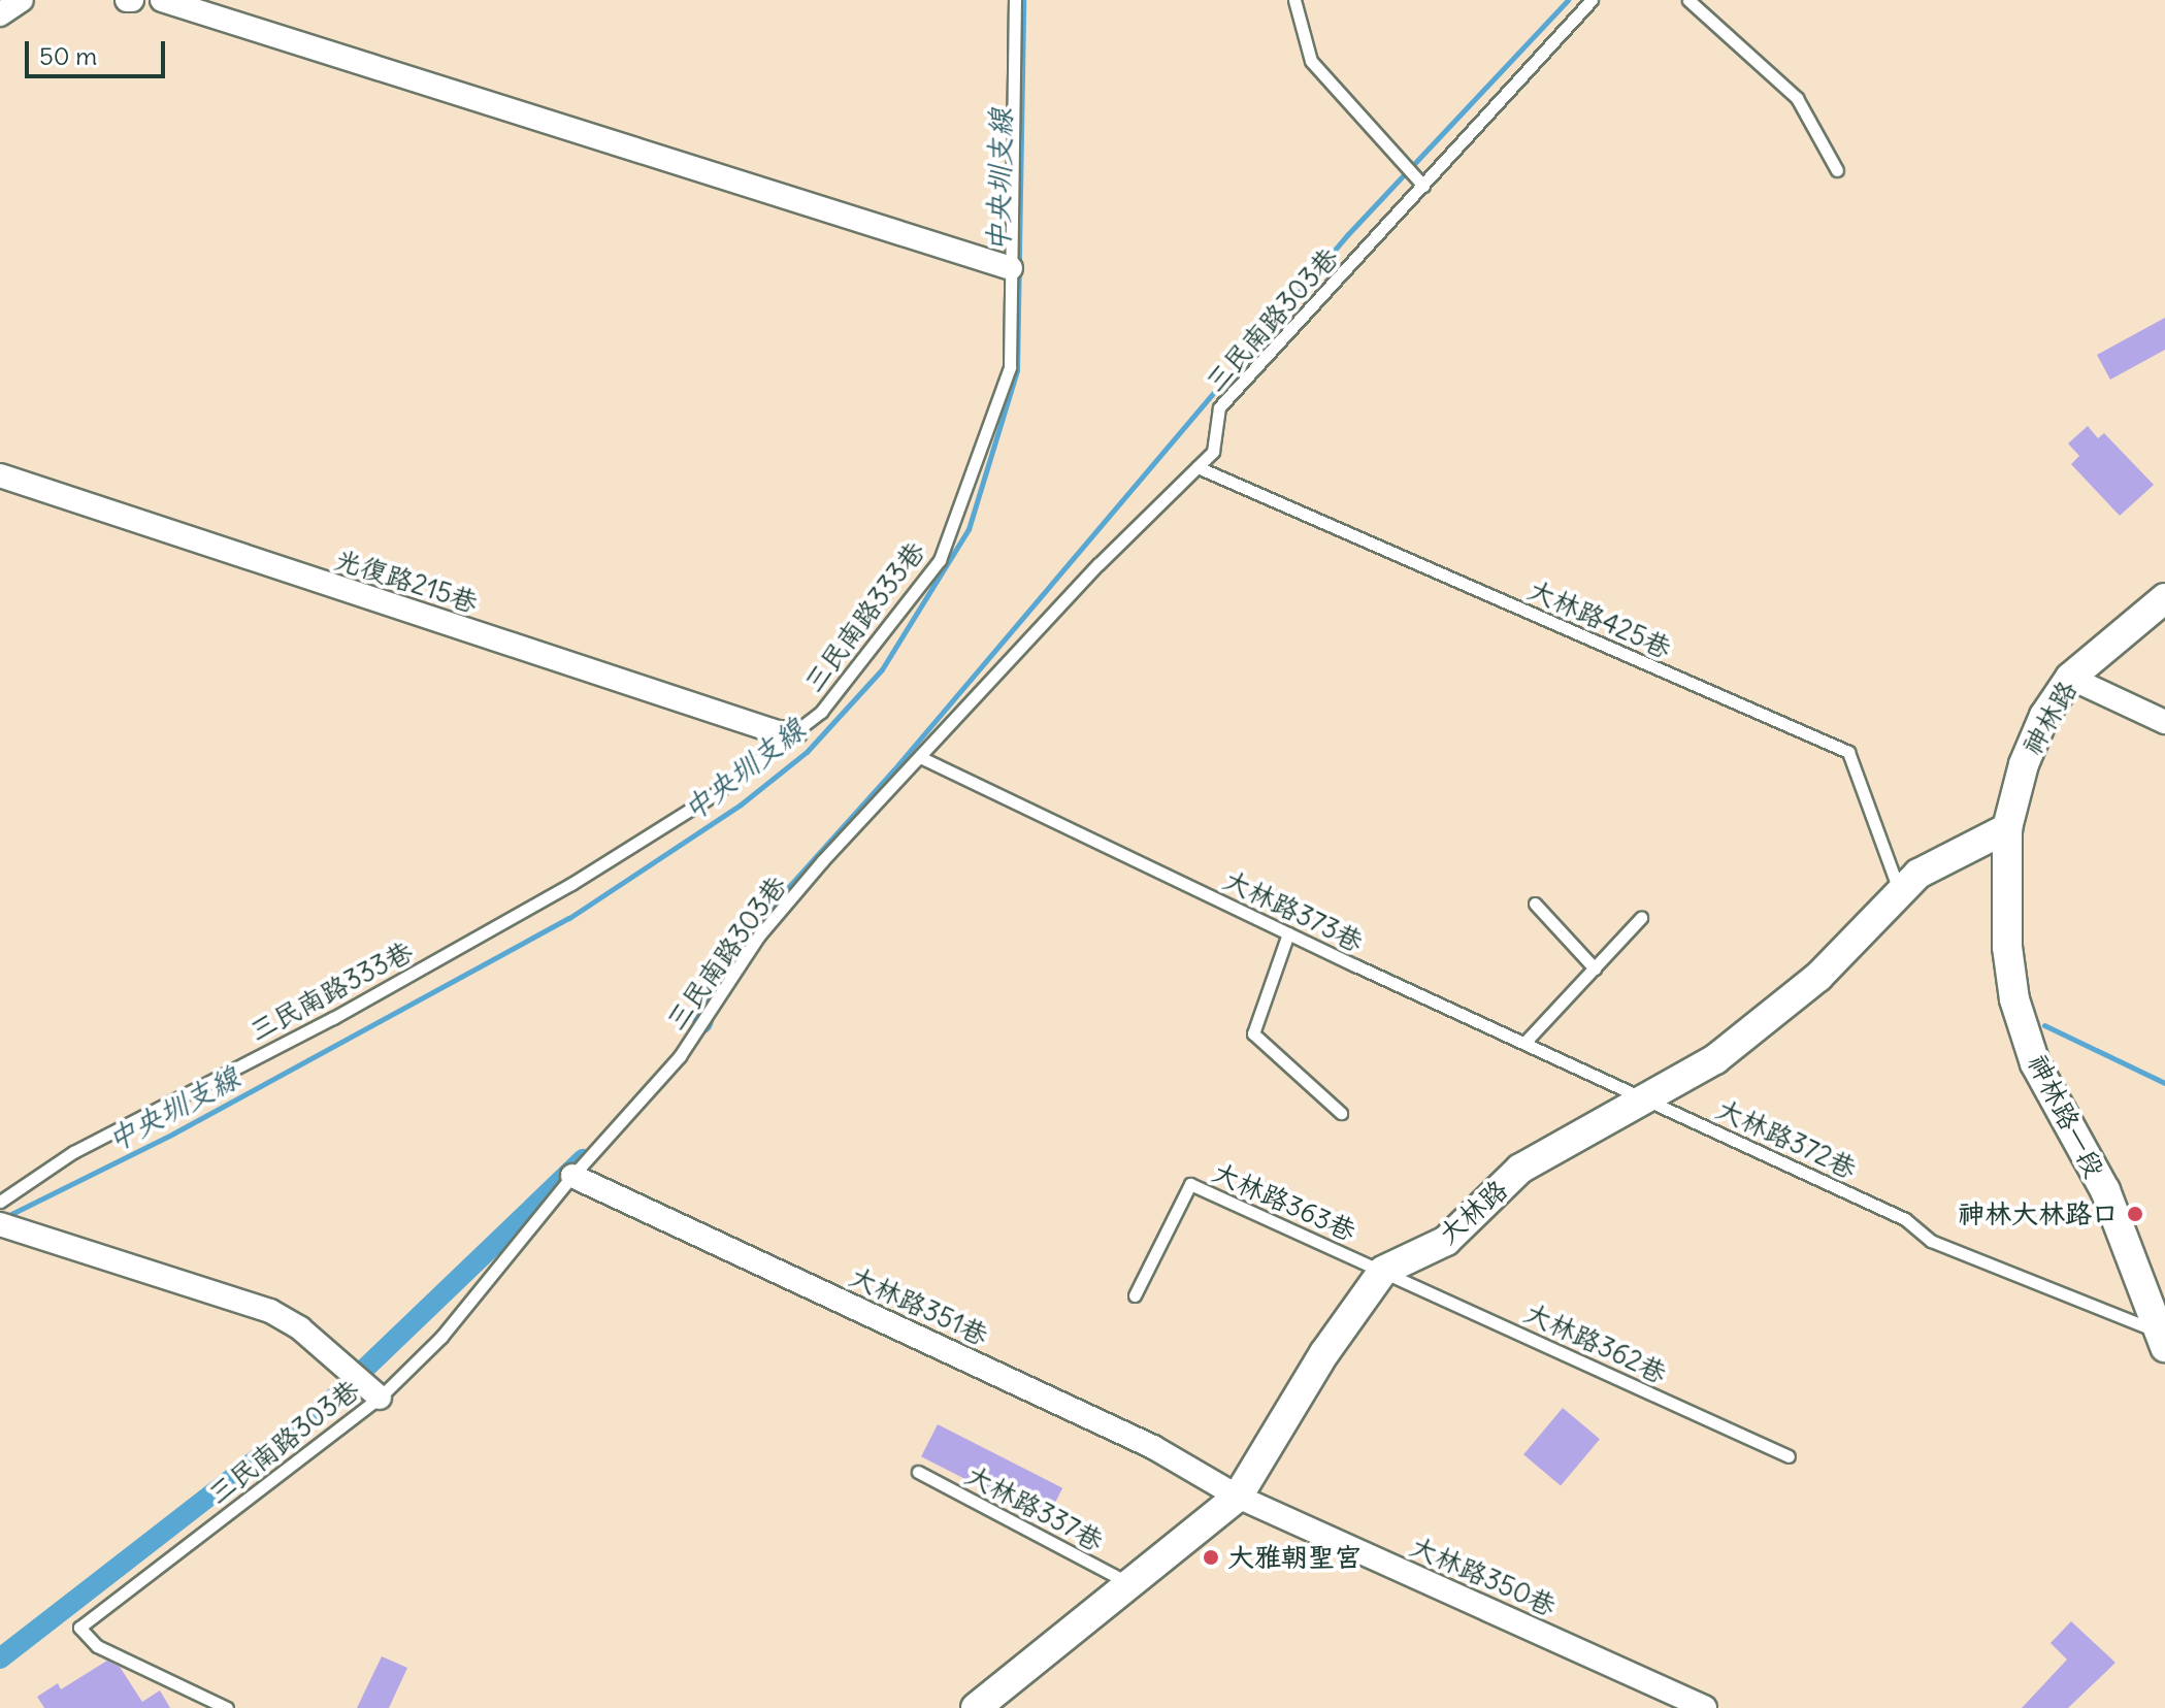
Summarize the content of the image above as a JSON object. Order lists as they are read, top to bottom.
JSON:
{
  "streets": {
    "street": [
      "光復路215巷",
      "神林路",
      "神林路一段",
      "大林路",
      "大林路351巷",
      "大林路350巷"
    ],
    "lane": [
      "三民南路303巷",
      "三民南路333巷",
      "大林路425巷",
      "大林路373巷",
      "大林路372巷",
      "大林路363巷",
      "大林路362巷",
      "大林路337巷"
    ]
  },
  "crossings": [
    ["三民南路303巷", "大林路425巷"],
    ["三民南路303巷", "大林路373巷"],
    ["三民南路303巷", "大林路351巷"],
    ["光復路215巷", "三民南路333巷"],
    ["大林路425巷", "大林路"],
    ["神林路", "神林路一段"],
    ["神林路", "大林路"],
    ["大林路373巷", "大林路372巷"],
    ["大林路373巷", "大林路"],
    ["神林路一段", "大林路372巷"],
    ["神林路一段", "大林路"],
    ["大林路372巷", "大林路"],
    ["大林路363巷", "大林路"],
    ["大林路363巷", "大林路362巷"],
    ["大林路", "大林路351巷"],
    ["大林路", "大林路362巷"],
    ["大林路", "大林路337巷"],
    ["大林路", "大林路350巷"],
    ["大林路351巷", "大林路350巷"]
  ],
  "water": ["中央圳支線"],
  "places": ["神林大林路口", "大雅朝聖宮"],
  "scale_bar": "50 m"
}
